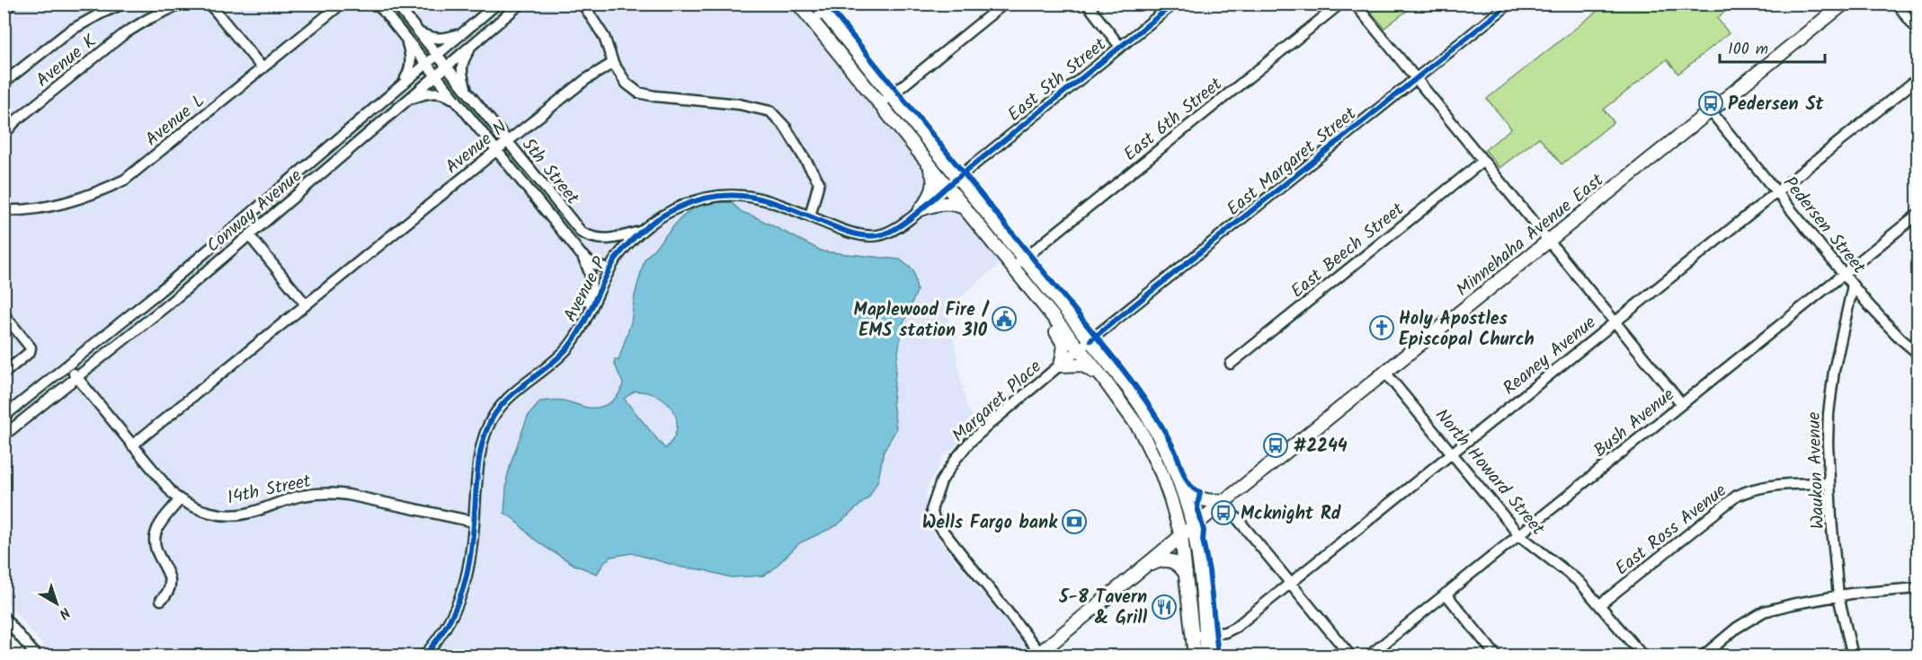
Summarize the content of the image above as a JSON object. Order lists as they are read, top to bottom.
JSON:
{
  "streets": {
    "main road": ["Minnehaha Avenue East"],
    "street": [
      "Avenue K",
      "East 5th Street",
      "East 6th Street",
      "Avenue L",
      "Avenue N",
      "East Margaret Street",
      "5th Street",
      "Conway Avenue",
      "Pedersen Street",
      "East Beech Street",
      "Avenue P",
      "Reaney Avenue",
      "Margaret Place",
      "Bush Avenue",
      "Waukon Avenue",
      "North Howard Street",
      "14th Street",
      "East Ross Avenue"
    ]
  },
  "crossings": [
    ["East 5th Street", "Avenue P"],
    ["Avenue N", "5th Street"],
    ["Avenue N", "14th Street"],
    ["East Margaret Street", "Margaret Place"],
    ["5th Street", "Conway Avenue"],
    ["5th Street", "Avenue P"],
    ["Conway Avenue", "14th Street"],
    ["Pedersen Street", "Minnehaha Avenue East"],
    ["Pedersen Street", "Reaney Avenue"],
    ["Pedersen Street", "Bush Avenue"],
    ["Pedersen Street", "Waukon Avenue"],
    ["Minnehaha Avenue East", "Margaret Place"],
    ["Minnehaha Avenue East", "North Howard Street"],
    ["Avenue P", "14th Street"],
    ["Reaney Avenue", "North Howard Street"],
    ["Bush Avenue", "North Howard Street"],
    ["Waukon Avenue", "East Ross Avenue"],
    ["North Howard Street", "East Ross Avenue"]
  ],
  "places": {
    "bus stop": ["Pedersen St", "#2244", "Mcknight Rd"],
    "public building": ["Maplewood Fire / EMS station 310"],
    "church": ["Holy Apostles Episcopal Church"],
    "bank": ["Wells Fargo bank"],
    "restaurant": ["5-8 Tavern & Grill"]
  },
  "scale_bar": "100 m",
  "north": "bottom right"
}
